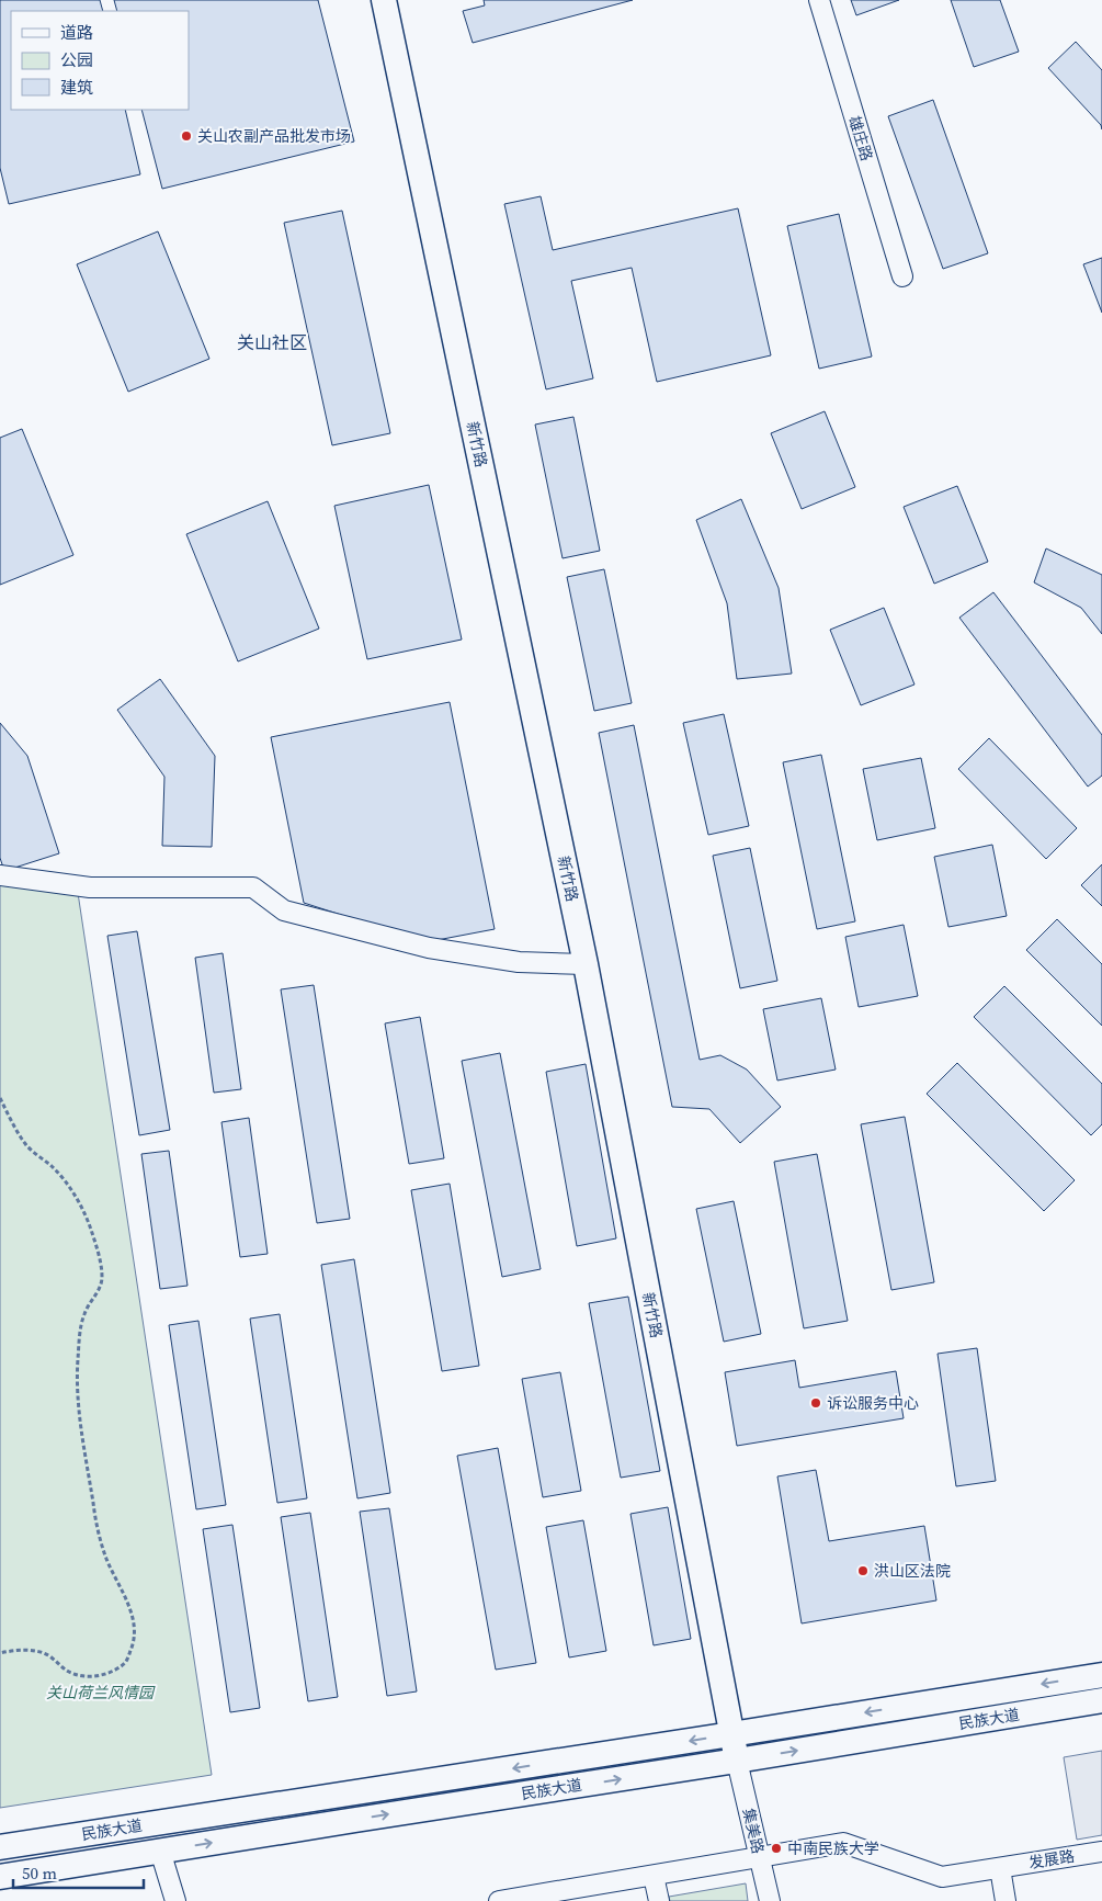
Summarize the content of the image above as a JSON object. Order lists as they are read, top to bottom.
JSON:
{
  "streets": {
    "main road": ["新竹路", "民族大道"],
    "street": ["雄庄路", "集美路", "发展路"]
  },
  "crossings": [
    ["新竹路", "民族大道"],
    ["新竹路", "集美路"],
    ["民族大道", "集美路"],
    ["集美路", "发展路"]
  ],
  "districts": ["关山社区"],
  "parks": ["关山荷兰风情园"],
  "places": [
    "关山农副产品批发市场",
    "诉讼服务中心",
    "洪山区法院",
    "中南民族大学"
  ],
  "legend": ["道路", "公园", "建筑"],
  "scale_bar": "50 m"
}
